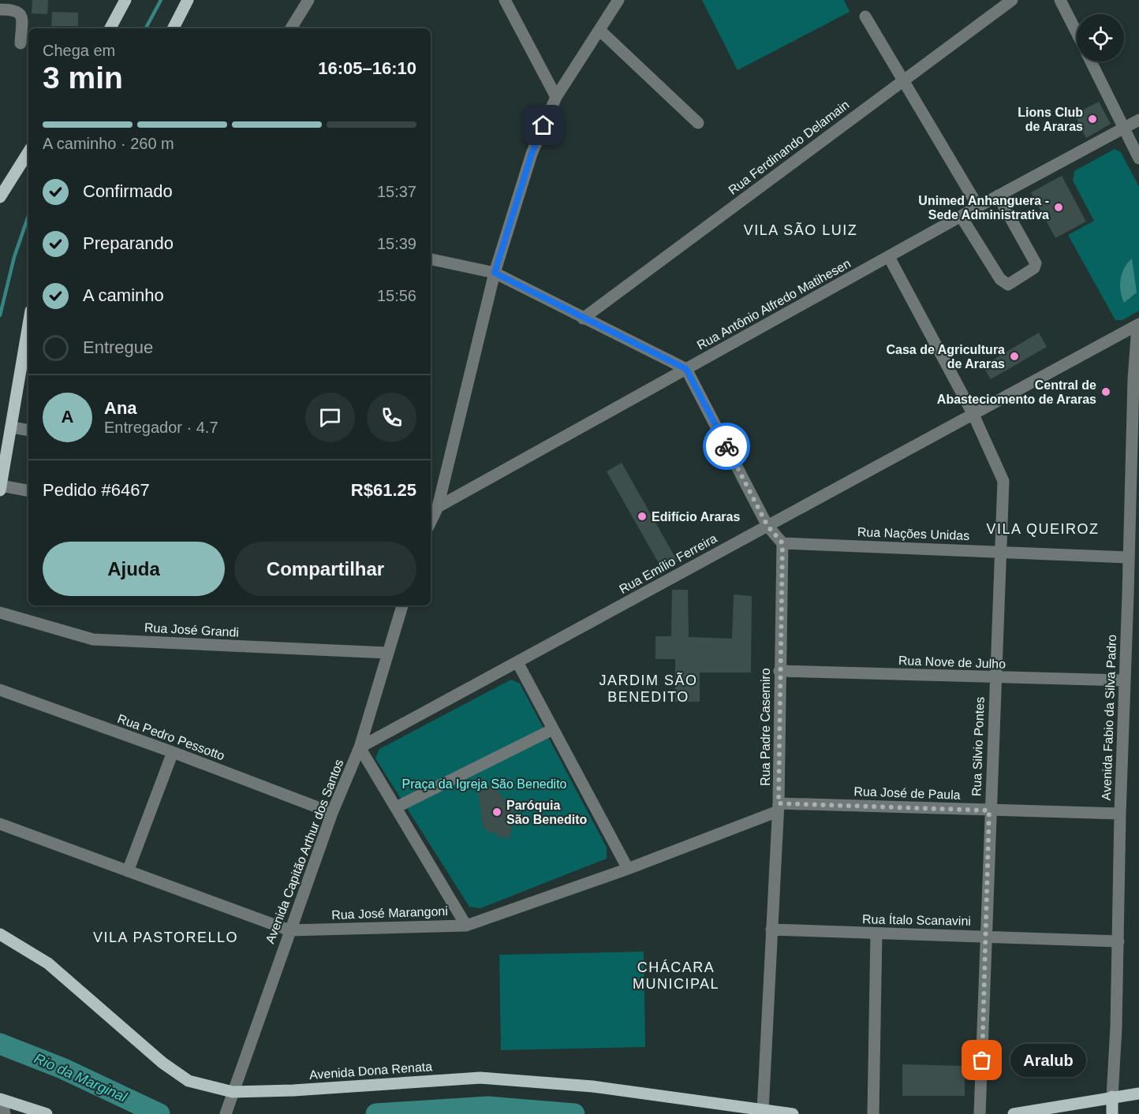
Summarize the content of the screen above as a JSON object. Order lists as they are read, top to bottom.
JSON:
{
  "streets": {
    "main road": ["Avenida Fabio da Silva Padro", "Avenida Dona Renata"],
    "street": [
      "Rua Ferdinando Delamain",
      "Rua Antônio Alfredo Matihesen",
      "Rua Nações Unidas",
      "Rua Emílio Ferreira",
      "Rua José Grandi",
      "Rua Nove de Julho",
      "Rua Padre Casemiro",
      "Rua Pedro Pessotto",
      "Rua Silvio Pontes",
      "Rua José de Paula",
      "Avenida Capitão Arthur dos Santos",
      "Rua José Marangoni",
      "Rua Ítalo Scanavini"
    ]
  },
  "crossings": [
    ["Rua Antônio Alfredo Matihesen", "Rua Silvio Pontes"],
    ["Rua Nações Unidas", "Avenida Fabio da Silva Padro"],
    ["Rua Nações Unidas", "Rua Padre Casemiro"],
    ["Rua Nações Unidas", "Rua Silvio Pontes"],
    ["Rua Emílio Ferreira", "Avenida Fabio da Silva Padro"],
    ["Rua Emílio Ferreira", "Rua Silvio Pontes"],
    ["Rua Emílio Ferreira", "Avenida Capitão Arthur dos Santos"],
    ["Rua José Grandi", "Avenida Capitão Arthur dos Santos"],
    ["Rua Nove de Julho", "Avenida Fabio da Silva Padro"],
    ["Rua Nove de Julho", "Rua Padre Casemiro"],
    ["Rua Nove de Julho", "Rua Silvio Pontes"],
    ["Avenida Fabio da Silva Padro", "Rua José de Paula"],
    ["Avenida Fabio da Silva Padro", "Rua Ítalo Scanavini"],
    ["Rua Padre Casemiro", "Rua José de Paula"],
    ["Rua Padre Casemiro", "Rua José Marangoni"],
    ["Rua Padre Casemiro", "Rua Ítalo Scanavini"],
    ["Rua Padre Casemiro", "Avenida Dona Renata"],
    ["Rua Pedro Pessotto", "Avenida Capitão Arthur dos Santos"],
    ["Rua Silvio Pontes", "Rua José de Paula"],
    ["Rua Silvio Pontes", "Rua Ítalo Scanavini"],
    ["Rua José de Paula", "Rua José Marangoni"],
    ["Avenida Capitão Arthur dos Santos", "Rua José Marangoni"],
    ["Avenida Capitão Arthur dos Santos", "Avenida Dona Renata"]
  ],
  "districts": [
    "VILA SÃO LUIZ",
    "VILA QUEIROZ",
    "JARDIM SÃO BENEDITO",
    "VILA PASTORELLO",
    "CHÁCARA MUNICIPAL"
  ],
  "water": ["Rio da Marginal"],
  "parks": ["Praça da Igreja São Benedito"],
  "places": [
    "Lions Club de Araras",
    "Unimed Anhanguera - Sede Administrativa",
    "Casa de Agricultura de Araras",
    "Central de Abasteciomento de Araras",
    "Edifício Araras",
    "Paróquia São Benedito",
    "Aralub"
  ],
  "page": {
    "heading": ["3 min", "Chega em", "16:05–16:10"],
    "panel": [
      "Ana",
      "Entregador · 4.7",
      "Pedido #6467",
      "R$61.25"
    ],
    "bar": "A caminho · 260 m",
    "list": [
      ["Confirmado", "15:37"],
      ["Preparando", "15:39"],
      ["A caminho", "15:56"],
      "Entregue"
    ],
    "round": "A",
    "buttons": ["Ajuda", "Compartilhar"],
    "bubble": "Aralub"
  }
}
